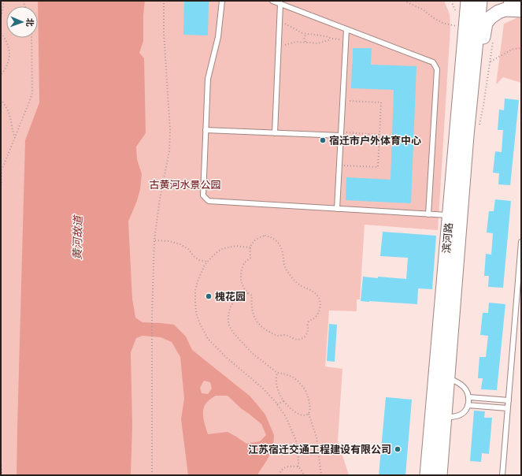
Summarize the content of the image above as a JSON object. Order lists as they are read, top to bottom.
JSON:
{
  "streets": {
    "main road": ["滨河路"]
  },
  "water": ["黄河故道"],
  "parks": ["古黄河水景公园"],
  "places": ["宿迁市户外体育中心", "槐花园", "江苏宿迁交通工程建设有限公司"],
  "north": "right"
}
